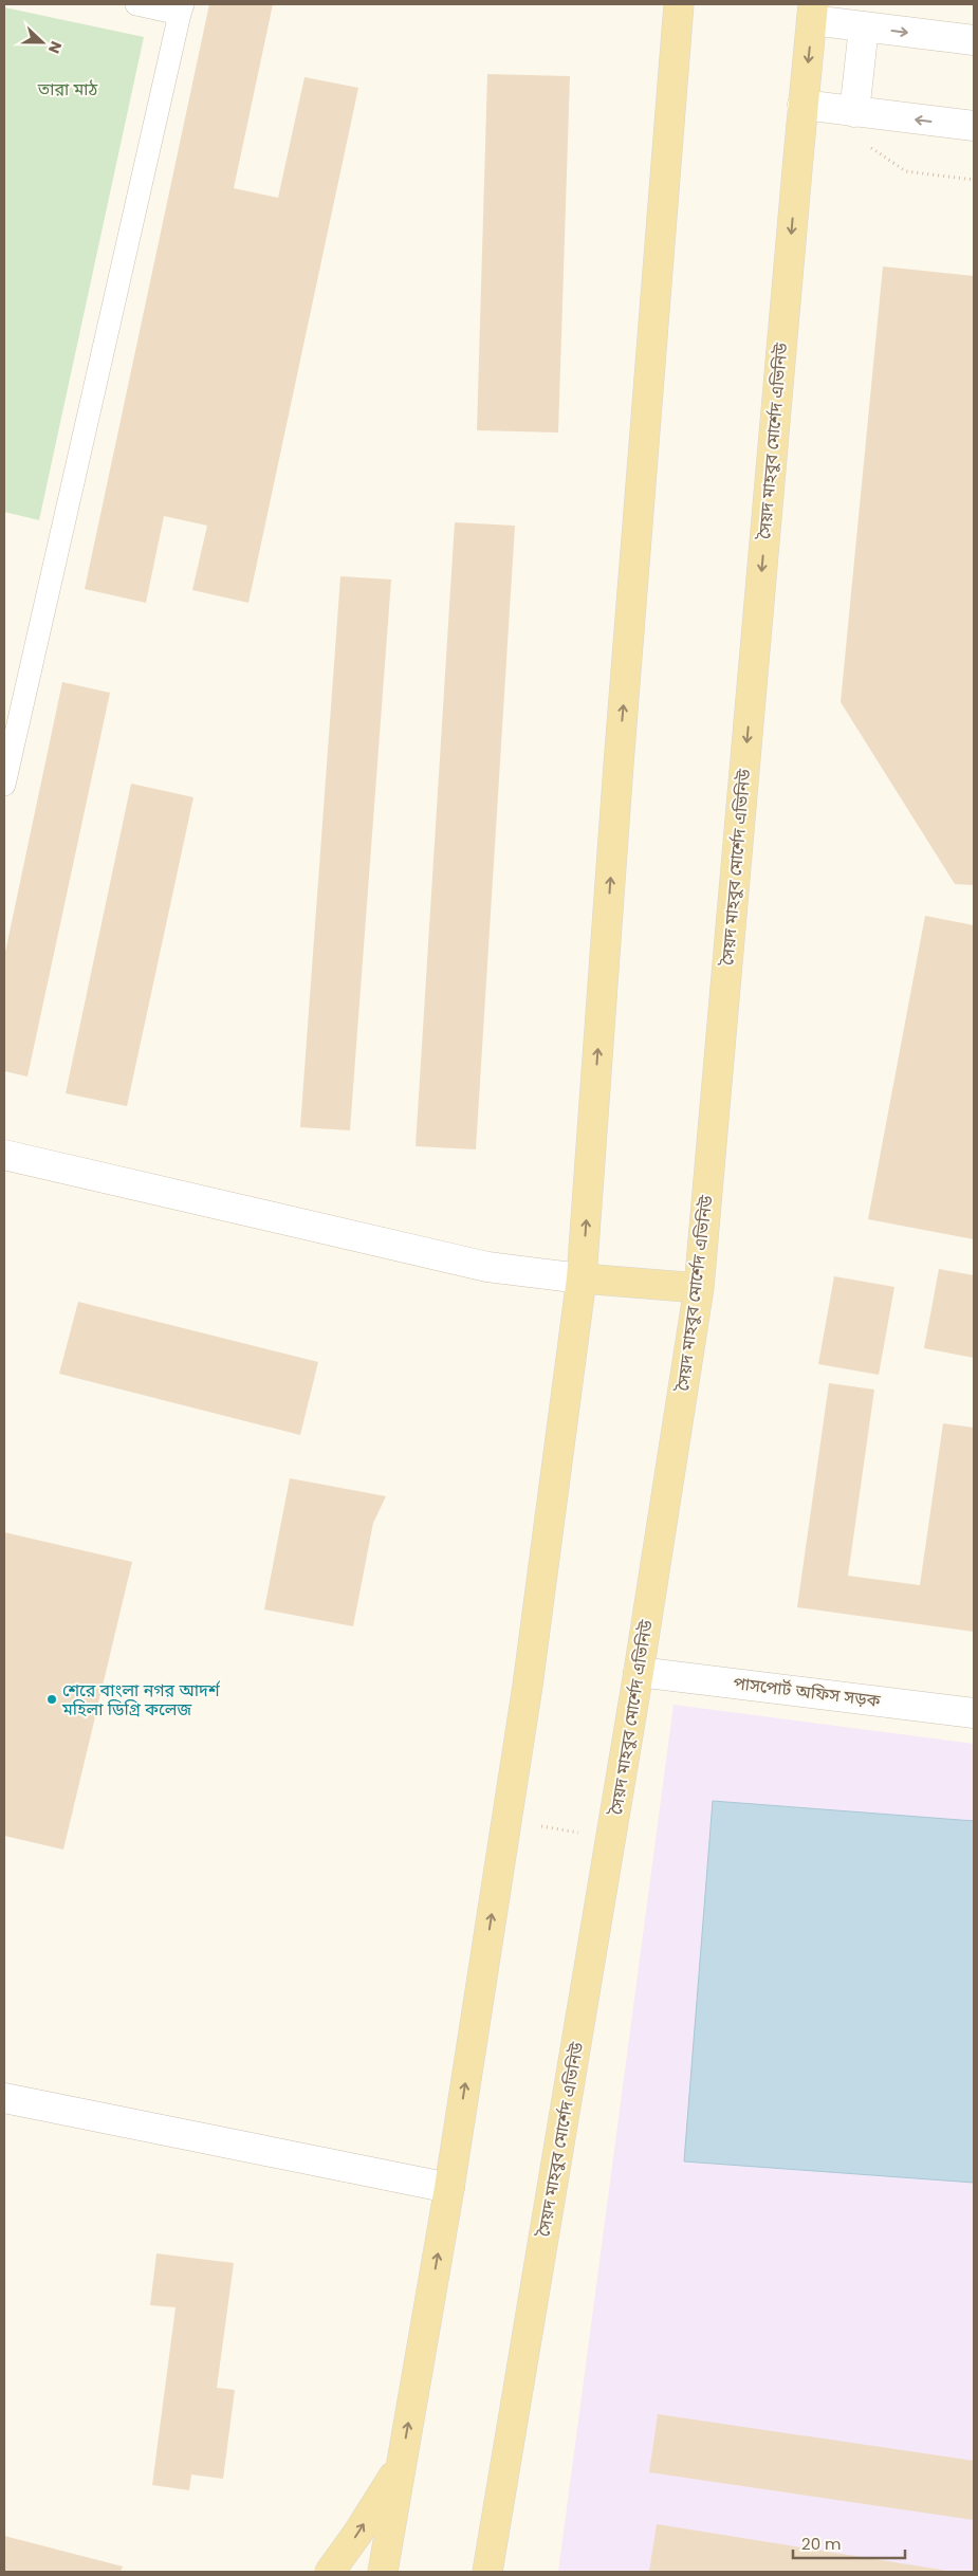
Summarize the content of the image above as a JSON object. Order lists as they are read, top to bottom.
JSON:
{
  "streets": {
    "main road": ["সৈয়দ মাহবুব মোর্শেদ এভিনিউ"],
    "street": ["পাসপোর্ট অফিস সড়ক"]
  },
  "crossings": [
    ["সৈয়দ মাহবুব মোর্শেদ এভিনিউ", "পাসপোর্ট অফিস সড়ক"]
  ],
  "parks": ["তারা মাঠ"],
  "places": ["শেরে বাংলা নগর আদর্শ মহিলা ডিগ্রি কলেজ"],
  "scale_bar": "20 m",
  "north": "right"
}
